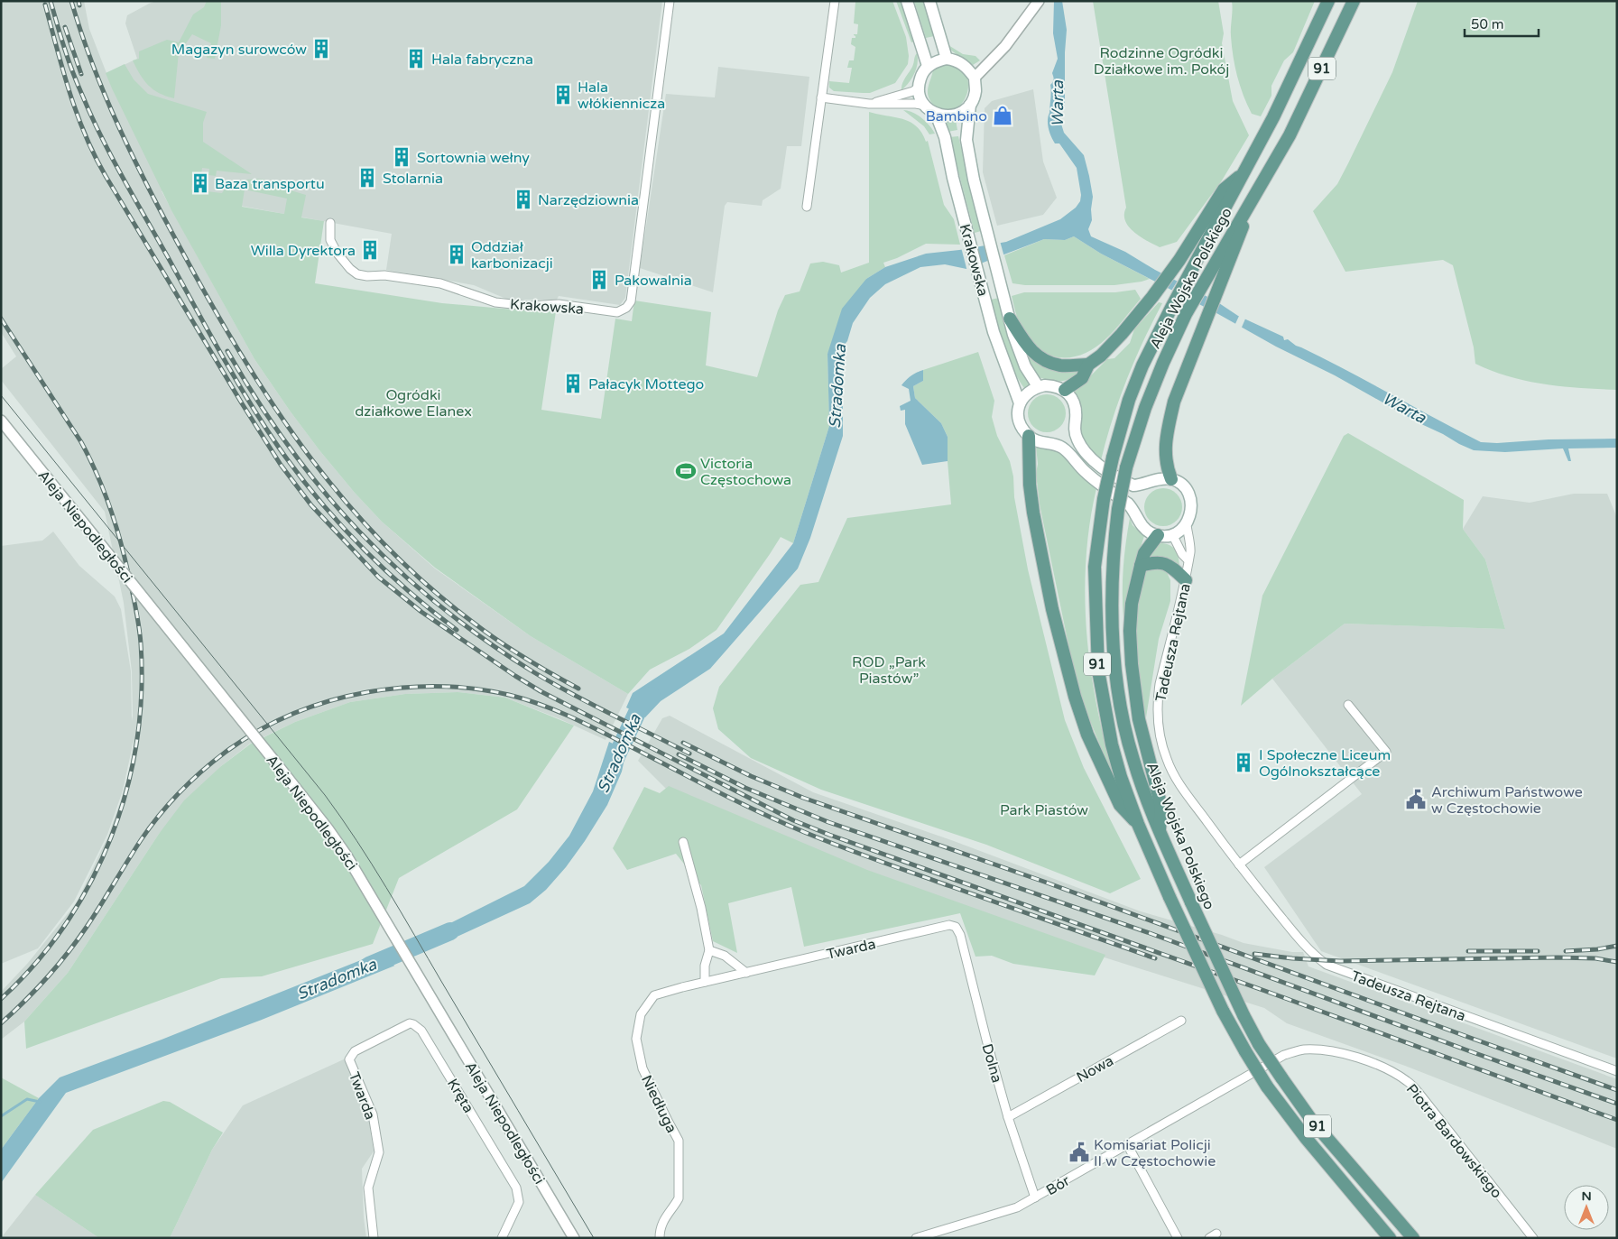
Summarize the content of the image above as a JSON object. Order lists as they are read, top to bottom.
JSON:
{
  "streets": {
    "main road": ["91", "Krakowska", "Aleja Wojska Polskiego"],
    "street": [
      "Aleja Niepodległości",
      "Tadeusza Rejtana",
      "Twarda",
      "Dolna",
      "Nowa",
      "Kręta",
      "Niedługa",
      "Piotra Bardowskiego",
      "Bór"
    ]
  },
  "crossings": [
    ["Twarda", "Dolna"],
    ["Twarda", "Kręta"],
    ["Twarda", "Niedługa"],
    ["Dolna", "Nowa"],
    ["Dolna", "Bór"],
    ["Piotra Bardowskiego", "Bór"]
  ],
  "water": ["Warta", "Stradomka"],
  "parks": [
    "Rodzinne Ogródki Działkowe im. Pokój",
    "Ogródki działkowe Elanex",
    "ROD „Park Piastów”",
    "Park Piastów"
  ],
  "places": {
    "building": [
      "Magazyn surowców",
      "Hala fabryczna",
      "Hala włókiennicza",
      "Sortownia wełny",
      "Stolarnia",
      "Baza transportu",
      "Narzędziownia",
      "Willa Dyrektora",
      "Oddział karbonizacji",
      "Pakowalnia",
      "Pałacyk Mottego",
      "I Społeczne Liceum Ogólnokształcące"
    ],
    "shop": ["Bambino"],
    "sports": ["Victoria Częstochowa"],
    "public building": ["Archiwum Państwowe w Częstochowie", "Komisariat Policji II w Częstochowie"]
  },
  "scale_bar": "50 m",
  "north": "top"
}
